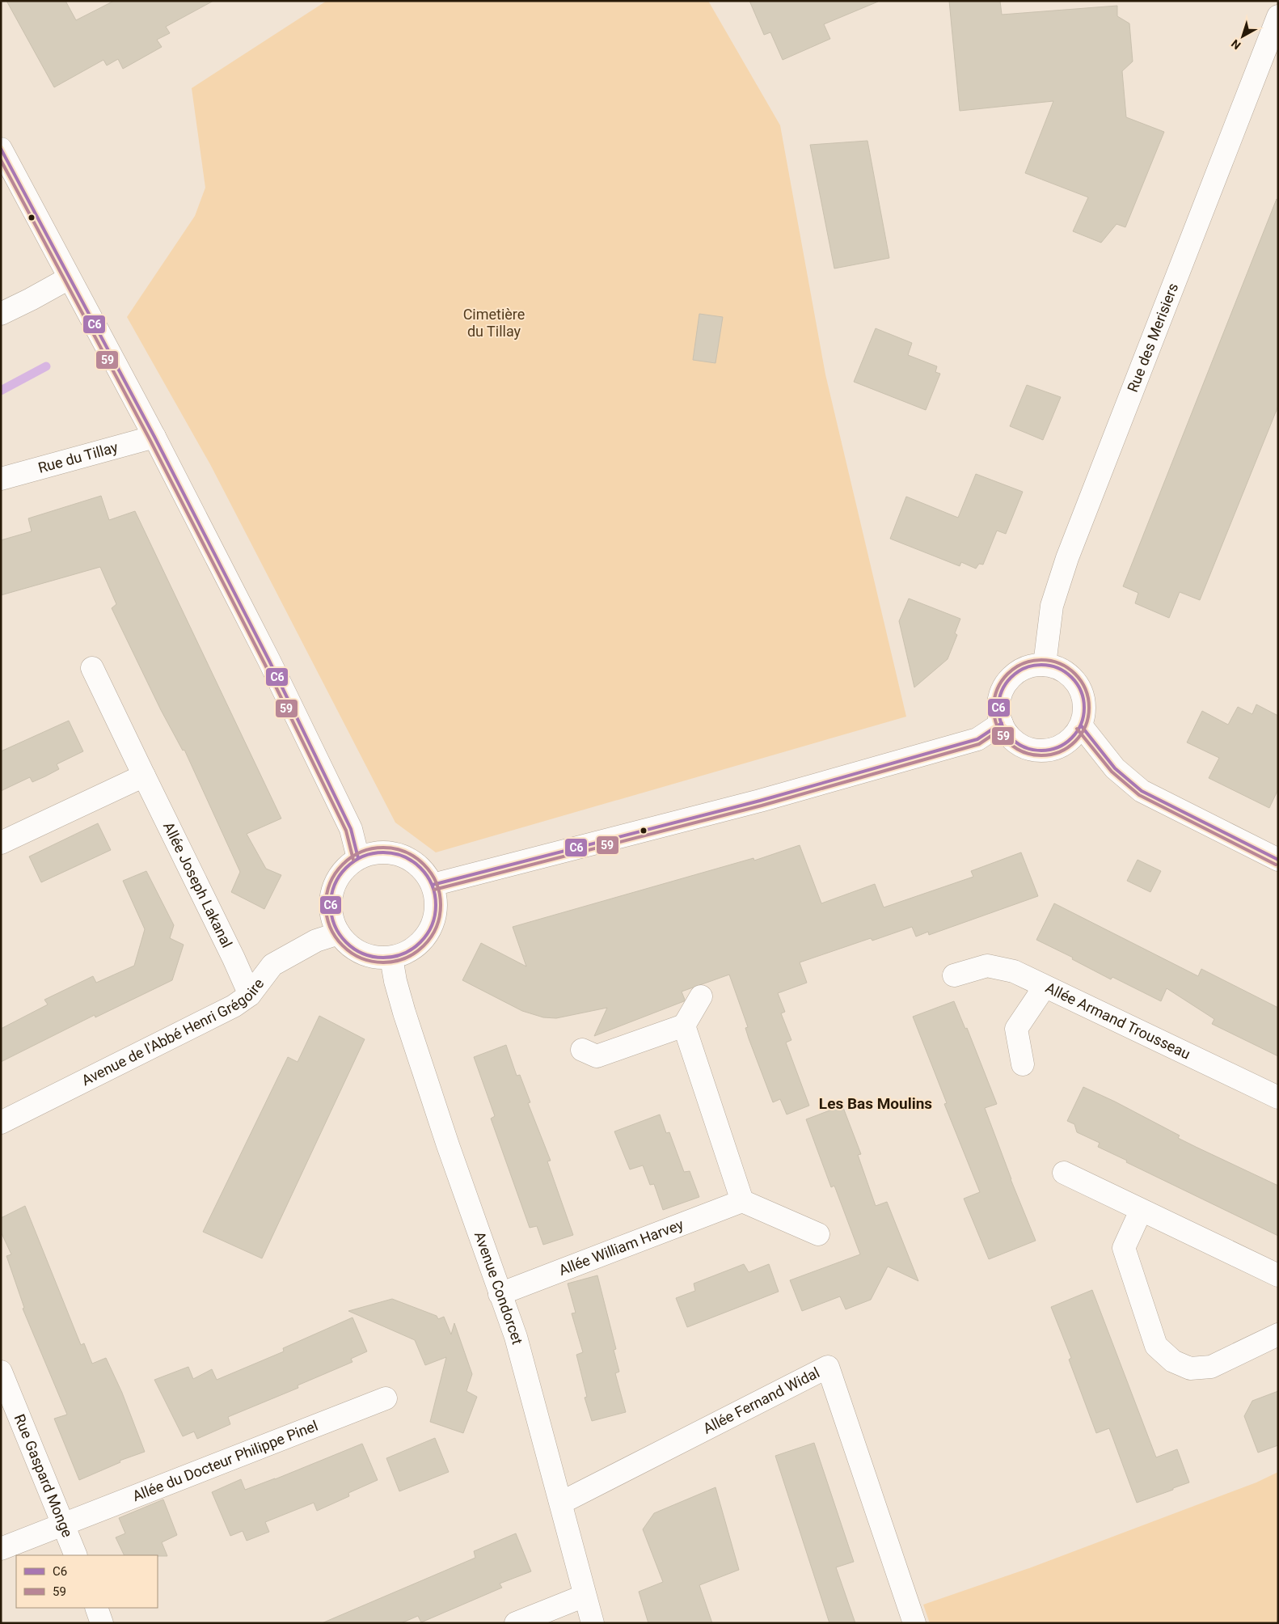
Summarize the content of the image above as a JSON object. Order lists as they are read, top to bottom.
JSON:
{
  "streets": {
    "street": [
      "Rue des Merisiers",
      "Rue du Tillay",
      "Allée Joseph Lakanal",
      "Allée Armand Trousseau",
      "Avenue de l'Abbé Henri Grégoire",
      "Allée William Harvey",
      "Avenue Condorcet",
      "Allée Fernand Widal",
      "Allée du Docteur Philippe Pinel",
      "Rue Gaspard Monge"
    ]
  },
  "crossings": [
    ["Allée Joseph Lakanal", "Avenue de l'Abbé Henri Grégoire"],
    ["Avenue de l'Abbé Henri Grégoire", "Avenue Condorcet"],
    ["Allée William Harvey", "Avenue Condorcet"],
    ["Avenue Condorcet", "Allée Fernand Widal"],
    ["Allée du Docteur Philippe Pinel", "Rue Gaspard Monge"]
  ],
  "districts": ["Les Bas Moulins"],
  "parks": ["Cimetière du Tillay"],
  "lines": ["transit line C6", "transit line 59"],
  "legend": ["C6", "59"],
  "north": "bottom left"
}
